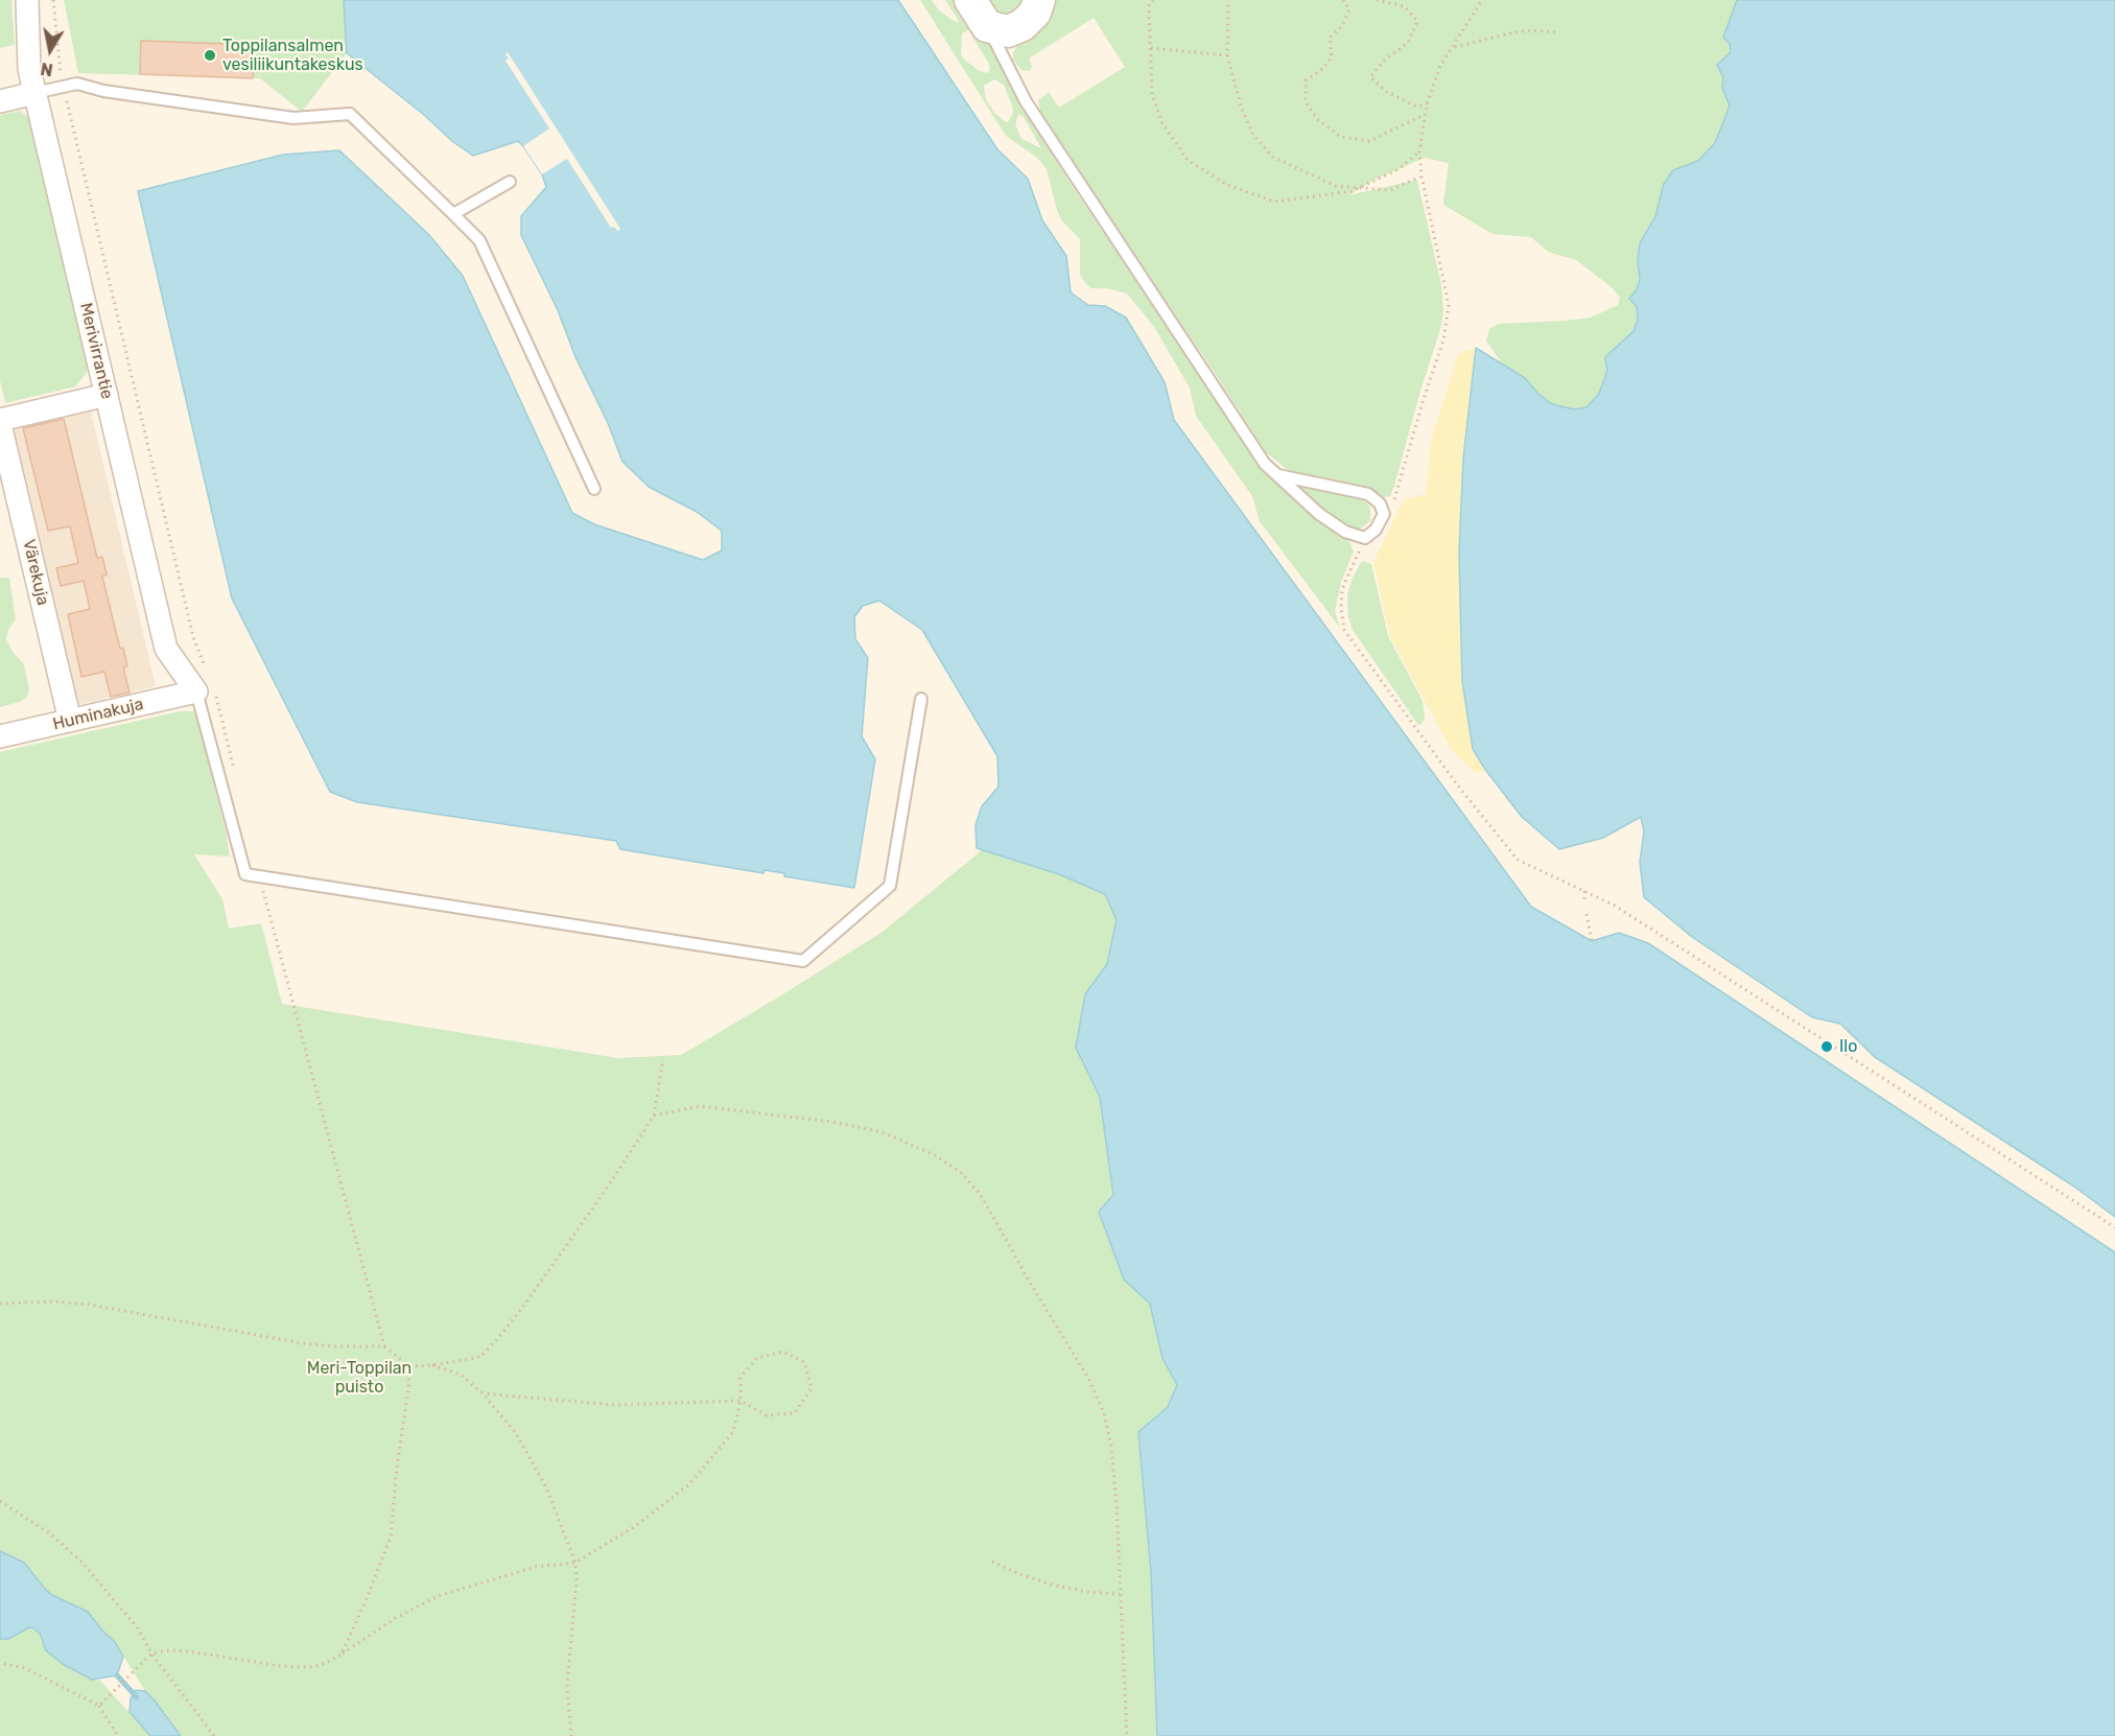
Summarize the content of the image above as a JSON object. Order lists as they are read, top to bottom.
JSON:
{
  "streets": {
    "street": ["Merivirrantie", "Värekuja", "Huminakuja"]
  },
  "crossings": [
    ["Merivirrantie", "Huminakuja"],
    ["Värekuja", "Huminakuja"]
  ],
  "parks": ["Meri-Toppilan puisto"],
  "places": ["Toppilansalmen vesiliikuntakeskus", "Ilo"],
  "north": "bottom"
}
